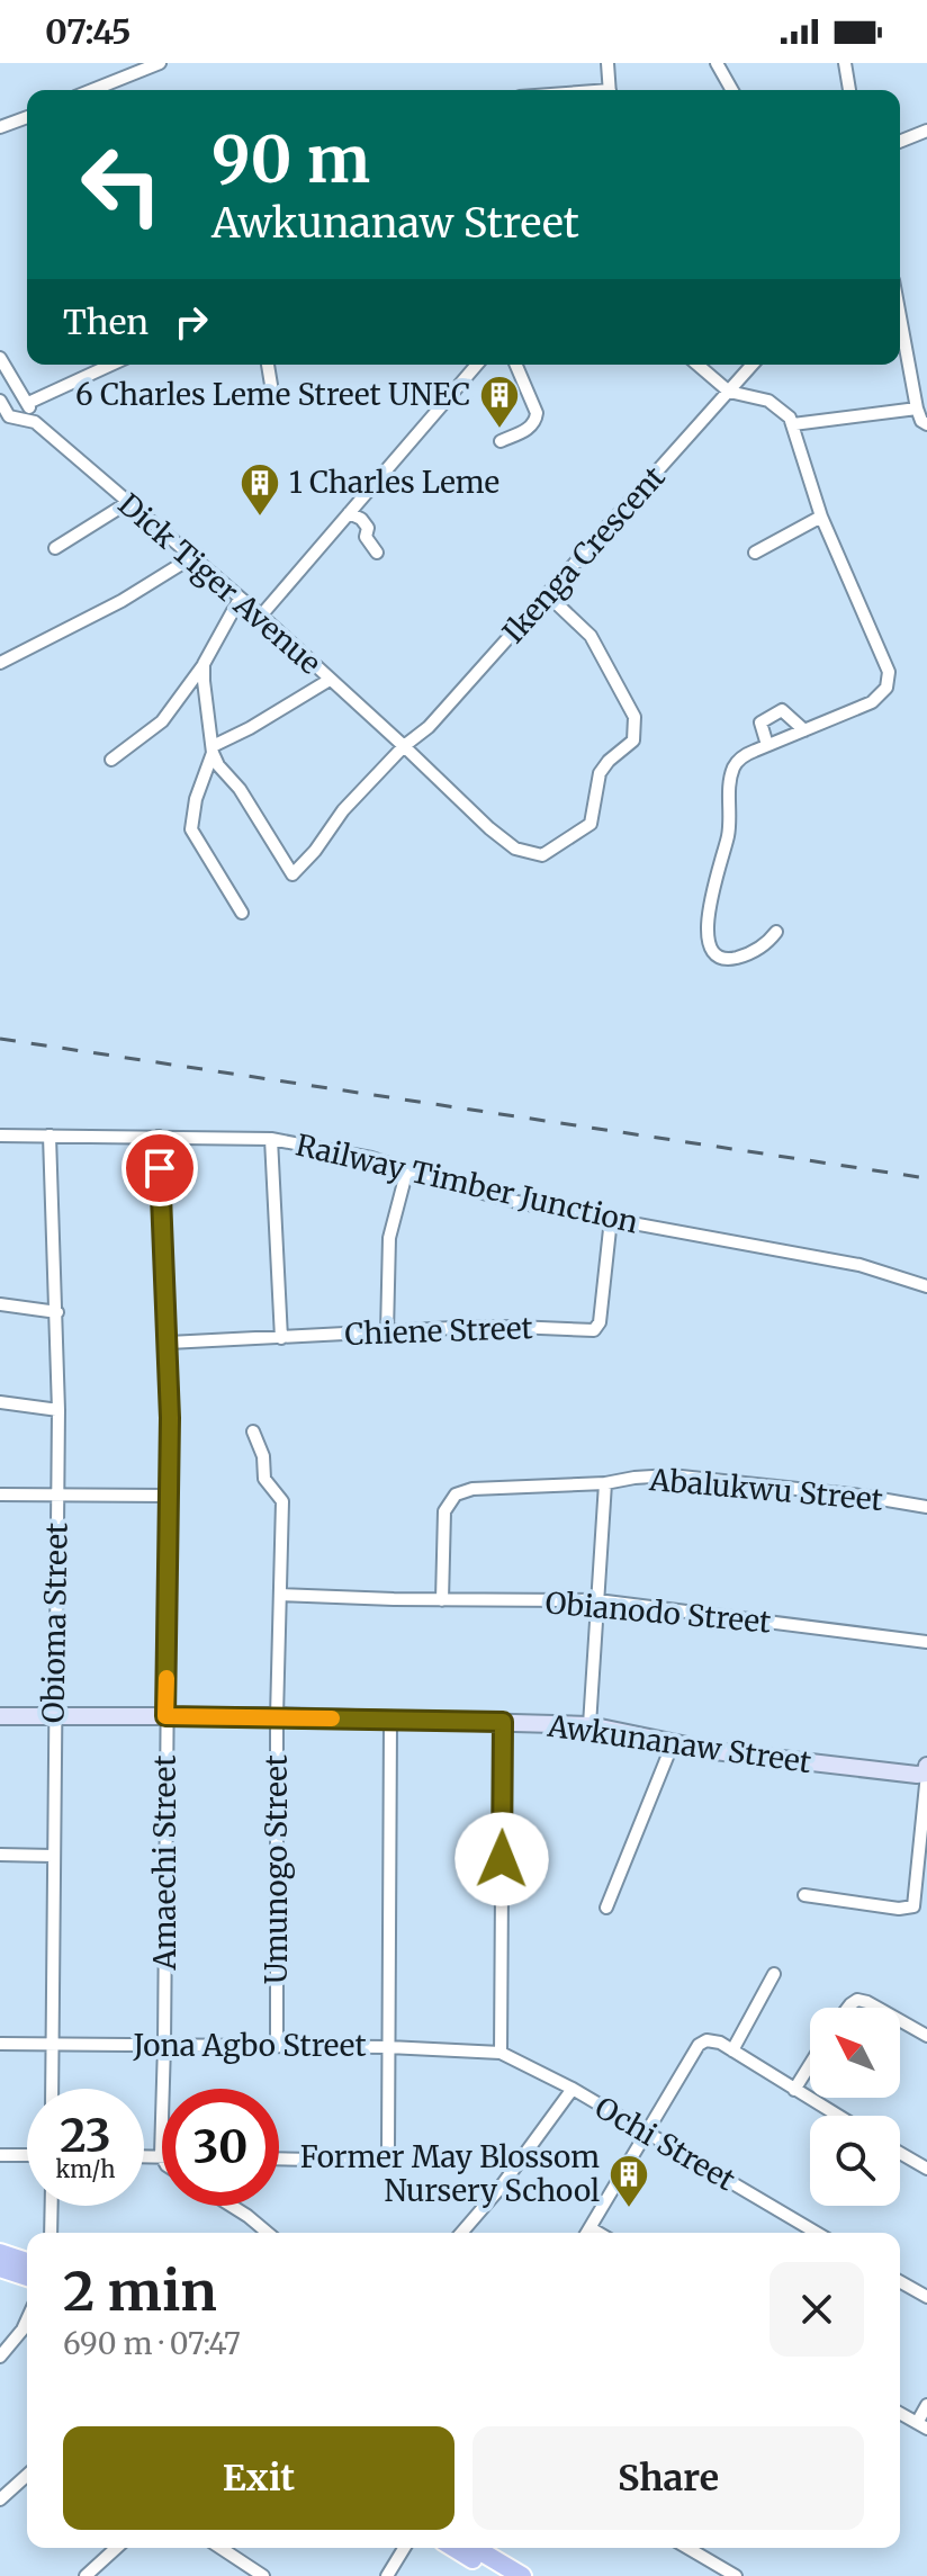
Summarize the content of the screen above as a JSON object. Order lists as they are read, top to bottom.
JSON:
{
  "streets": {
    "street": [
      "Ikenga Crescent",
      "Dick Tiger Avenue",
      "Railway Timber Junction",
      "Chiene Street",
      "Abalukwu Street",
      "Obianodo Street",
      "Obioma Street",
      "Awkunanaw Street",
      "Amaechi Street",
      "Umunogo Street",
      "Jona Agbo Street",
      "Ochi Street"
    ]
  },
  "crossings": [
    ["Ikenga Crescent", "Dick Tiger Avenue"],
    ["Railway Timber Junction", "Chiene Street"],
    ["Railway Timber Junction", "Obioma Street"],
    ["Railway Timber Junction", "Amaechi Street"],
    ["Chiene Street", "Amaechi Street"],
    ["Abalukwu Street", "Obianodo Street"],
    ["Abalukwu Street", "Awkunanaw Street"],
    ["Obianodo Street", "Umunogo Street"],
    ["Obioma Street", "Awkunanaw Street"],
    ["Obioma Street", "Jona Agbo Street"],
    ["Awkunanaw Street", "Amaechi Street"],
    ["Awkunanaw Street", "Umunogo Street"],
    ["Amaechi Street", "Jona Agbo Street"],
    ["Umunogo Street", "Jona Agbo Street"],
    ["Jona Agbo Street", "Ochi Street"]
  ],
  "places": {
    "building": ["6 Charles Leme Street UNEC", "1 Charles Leme", "Former May Blossom Nursery School"]
  },
  "north": "top left",
  "page": {
    "status": "07:45",
    "turn": ["90 m", "Awkunanaw Street"],
    "then": "Then",
    "speed": "23 km/h",
    "limit": "30",
    "heading": ["2 min", "690 m · 07:47"],
    "buttons": ["Exit", "Share"]
  }
}
